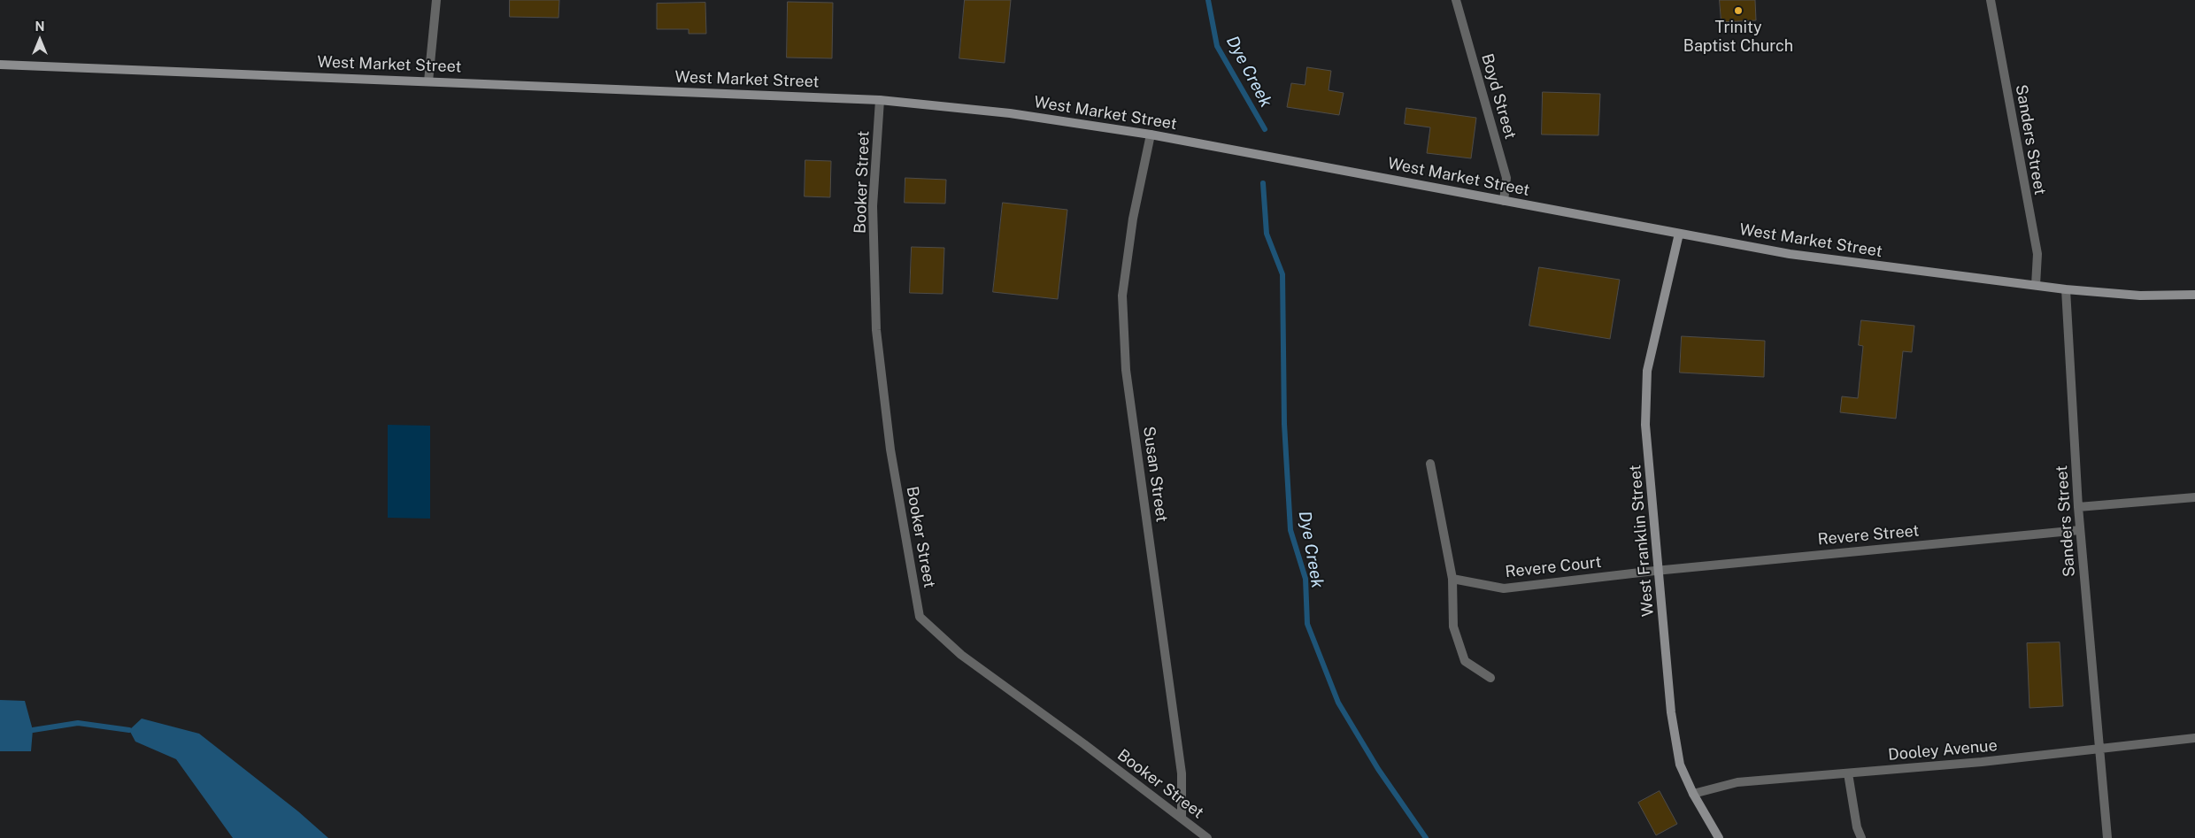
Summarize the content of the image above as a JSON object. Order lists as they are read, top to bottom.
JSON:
{
  "streets": {
    "street": [
      "West Market Street",
      "Boyd Street",
      "Sanders Street",
      "Booker Street",
      "Susan Street",
      "Revere Street",
      "West Franklin Street",
      "Revere Court",
      "Dooley Avenue"
    ]
  },
  "crossings": [
    ["West Market Street", "Boyd Street"],
    ["West Market Street", "Sanders Street"],
    ["West Market Street", "Booker Street"],
    ["West Market Street", "Susan Street"],
    ["West Market Street", "West Franklin Street"],
    ["Sanders Street", "Revere Street"],
    ["Sanders Street", "Dooley Avenue"],
    ["Booker Street", "Susan Street"],
    ["Revere Street", "West Franklin Street"],
    ["Revere Street", "Revere Court"],
    ["West Franklin Street", "Revere Court"],
    ["West Franklin Street", "Dooley Avenue"]
  ],
  "water": ["Dye Creek"],
  "places": ["Trinity Baptist Church"],
  "north": "top"
}
